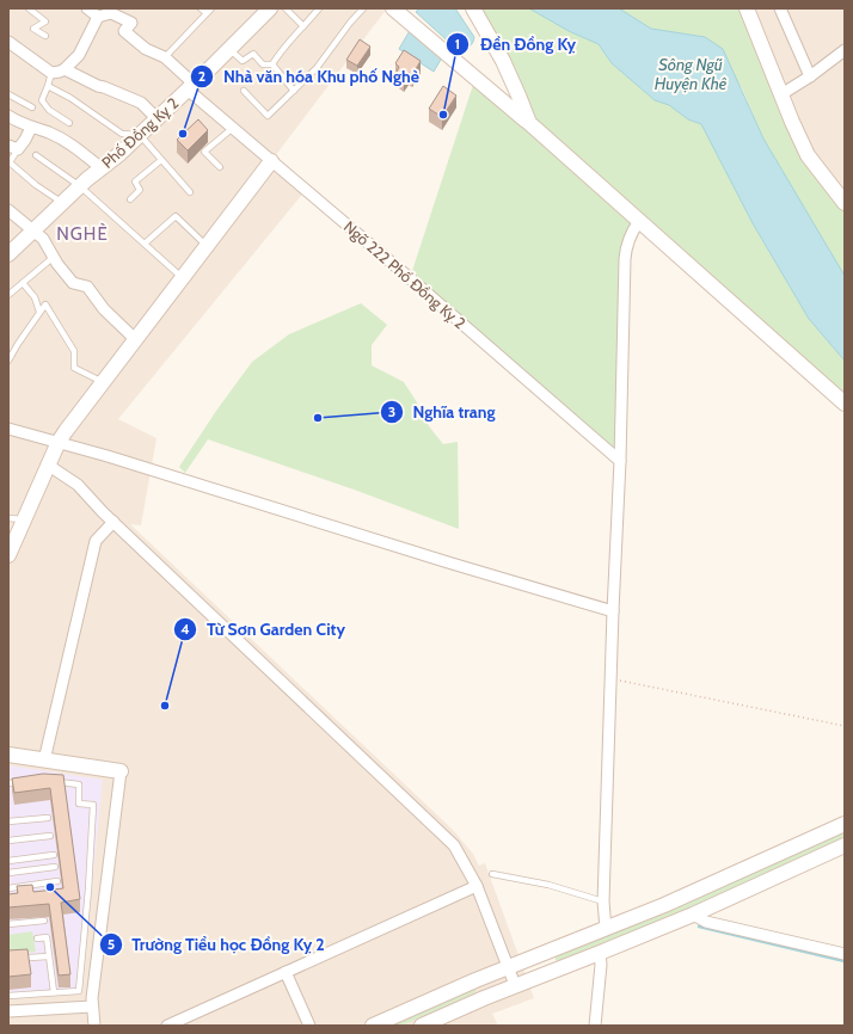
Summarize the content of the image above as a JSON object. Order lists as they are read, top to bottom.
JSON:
{
  "streets": {
    "street": ["Phố Đồng Kỵ 2", "Ngõ 222 Phố Đồng Kỵ 2"]
  },
  "crossings": [
    ["Phố Đồng Kỵ 2", "Ngõ 222 Phố Đồng Kỵ 2"]
  ],
  "districts": ["NGHÈ"],
  "water": ["Sông Ngũ Huyện Khê"],
  "places": [
    "Đền Đồng Kỵ",
    "Nhà văn hóa Khu phố Nghè",
    "Nghĩa trang",
    "Từ Sơn Garden City",
    "Trường Tiểu học Đồng Kỵ 2"
  ]
}
